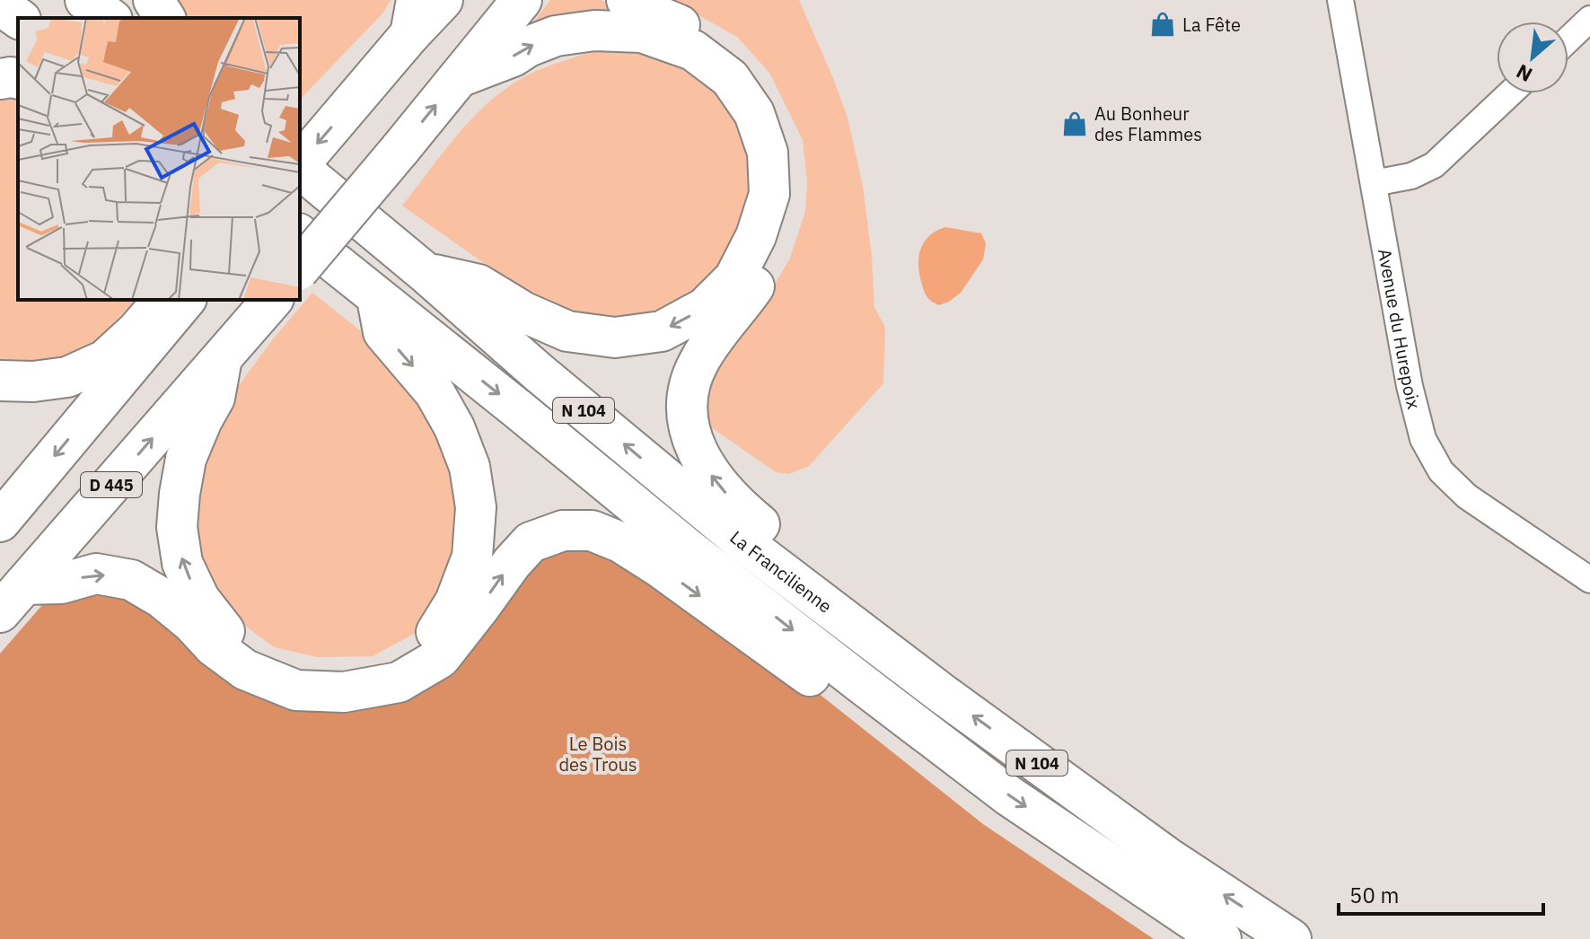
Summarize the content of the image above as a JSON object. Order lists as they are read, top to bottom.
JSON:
{
  "streets": {
    "main road": ["N 104", "D 445", "La Francilienne"],
    "street": ["Avenue du Hurepoix"]
  },
  "parks": ["Le Bois des Trous"],
  "places": {
    "shop": ["La Fête", "Au Bonheur des Flammes"]
  },
  "scale_bar": "50 m",
  "north": "bottom left"
}
